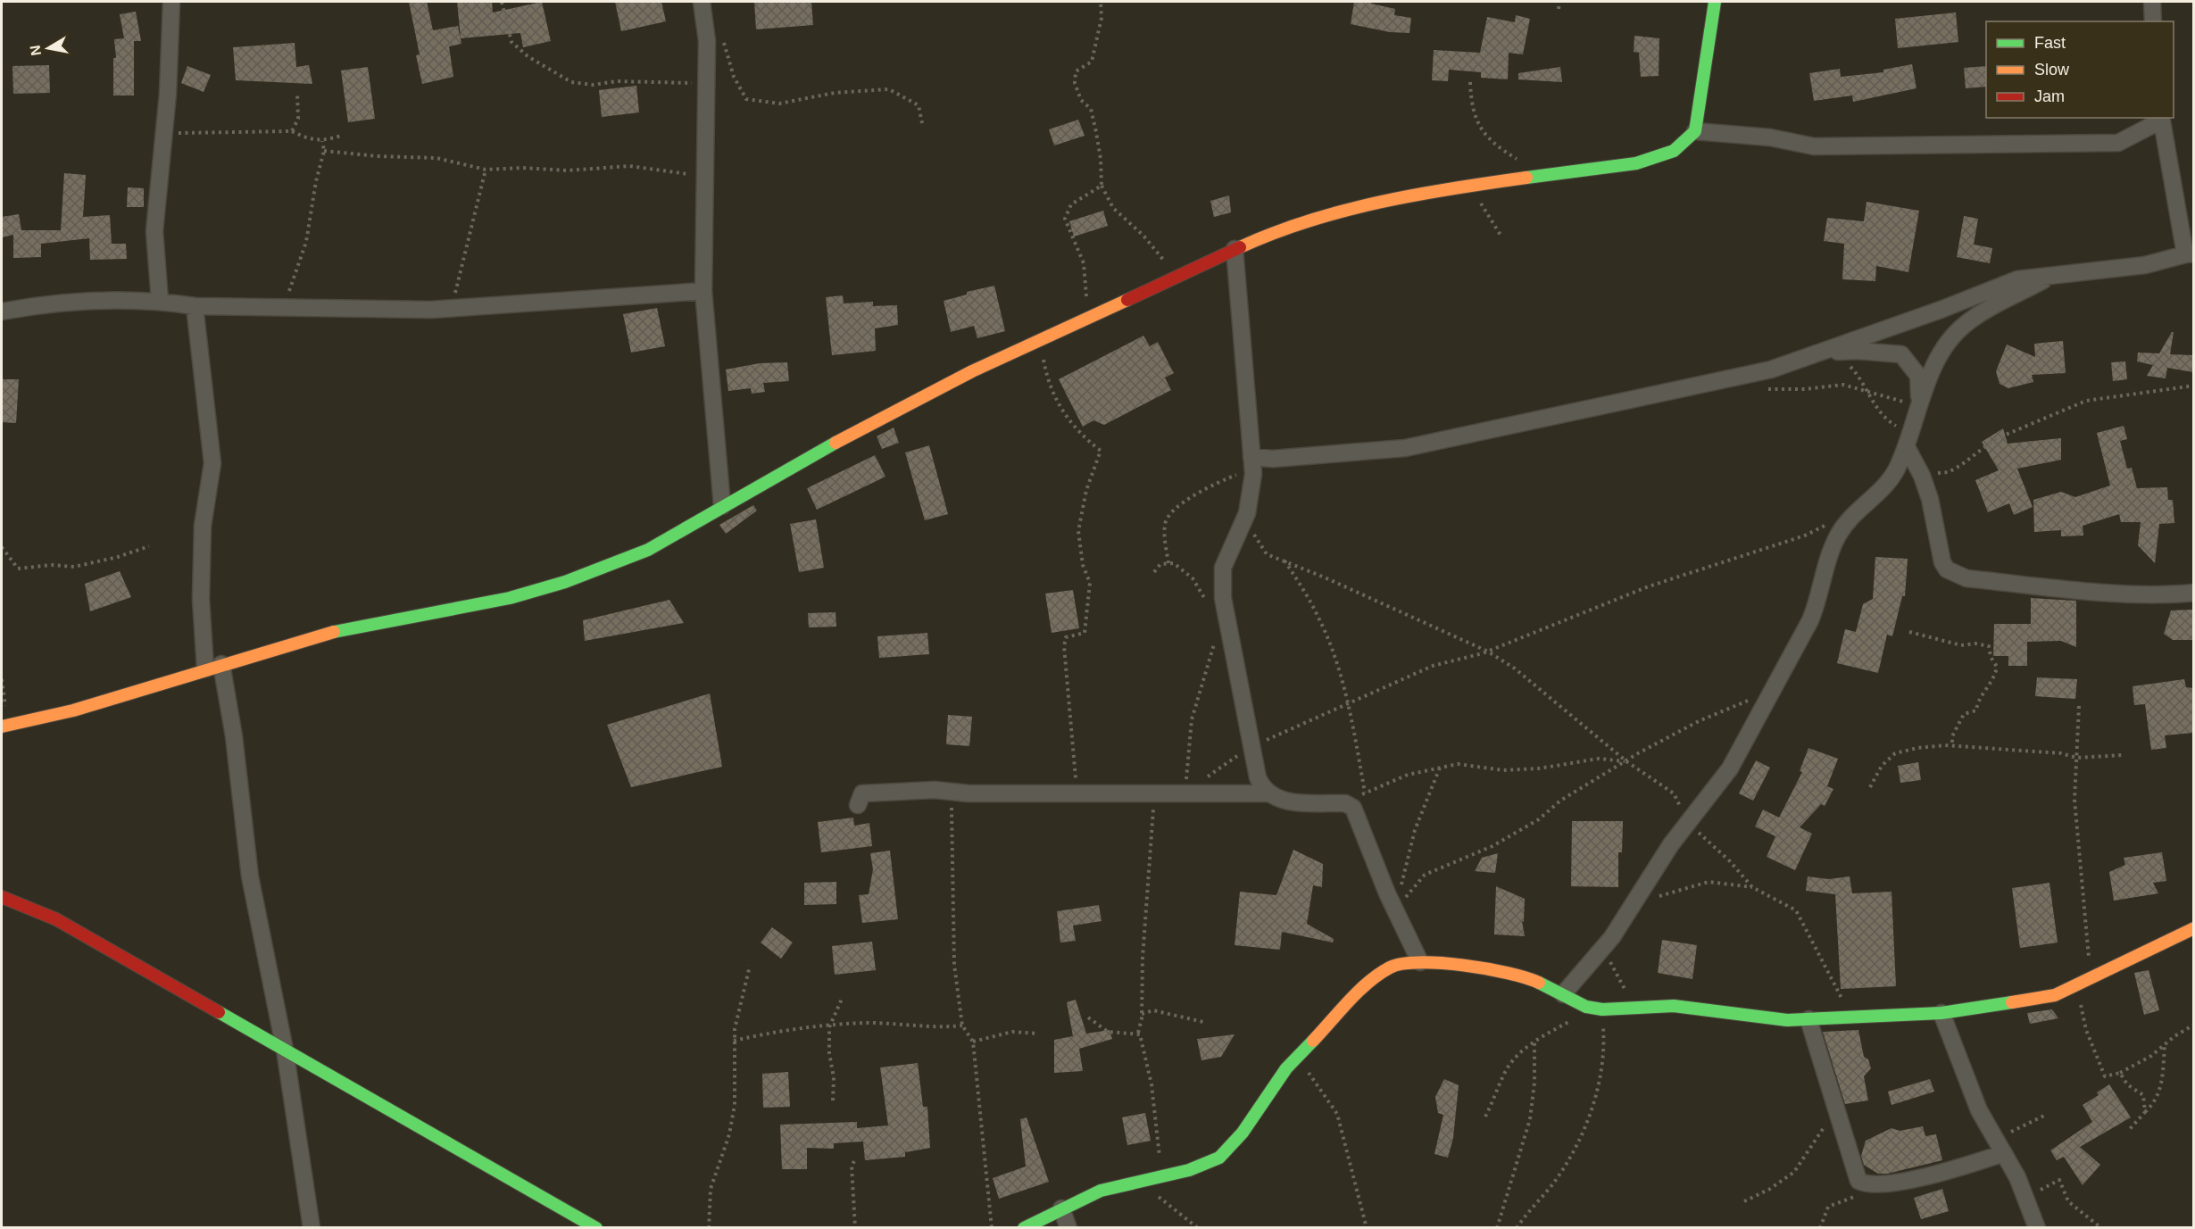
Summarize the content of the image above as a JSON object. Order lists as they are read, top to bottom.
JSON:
{
  "legend": ["Fast", "Slow", "Jam"],
  "north": "left"
}
